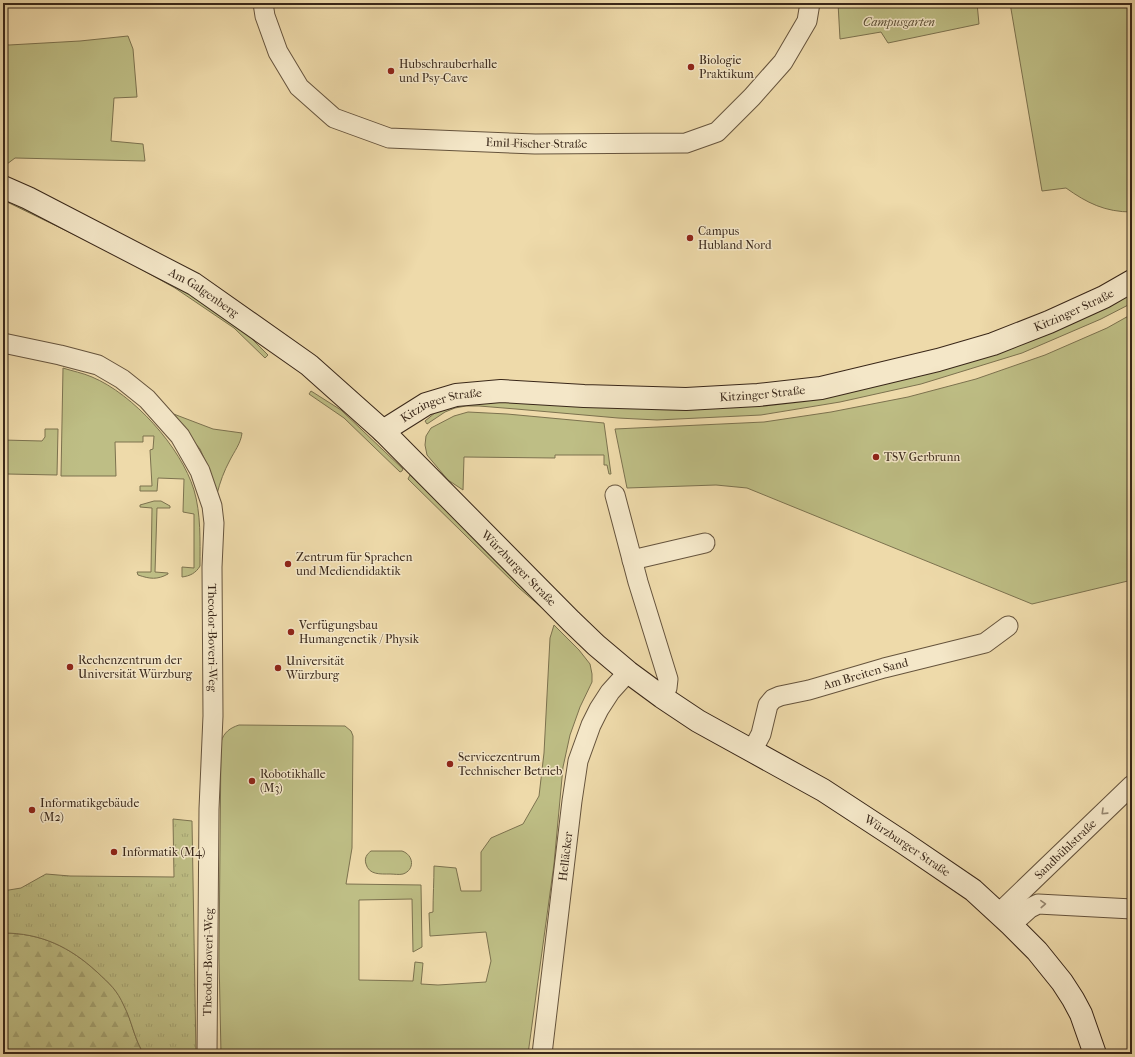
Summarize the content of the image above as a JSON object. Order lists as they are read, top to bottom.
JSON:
{
  "streets": {
    "street": [
      "Emil-Fischer-Straße",
      "Am Galgenberg",
      "Kitzinger Straße",
      "Würzburger Straße",
      "Theodor-Boveri-Weg",
      "Am Breiten Sand",
      "Sandbühlstraße",
      "Helläcker"
    ]
  },
  "crossings": [
    ["Am Galgenberg", "Kitzinger Straße"],
    ["Am Galgenberg", "Würzburger Straße"],
    ["Kitzinger Straße", "Würzburger Straße"],
    ["Würzburger Straße", "Am Breiten Sand"],
    ["Würzburger Straße", "Sandbühlstraße"],
    ["Würzburger Straße", "Helläcker"]
  ],
  "one_way": ["Sandbühlstraße"],
  "parks": ["Campusgarten"],
  "places": [
    "Biologie Praktikum",
    "Hubschrauberhalle und Psy-Cave",
    "Campus Hubland Nord",
    "TSV Gerbrunn",
    "Zentrum für Sprachen und Mediendidaktik",
    "Verfügungsbau Humangenetik / Physik",
    "Rechenzentrum der Universität Würzburg",
    "Universität Würzburg",
    "Servicezentrum Technischer Betrieb",
    "Robotikhalle (M3)",
    "Informatikgebäude (M2)",
    "Informatik (M4)"
  ]
}
